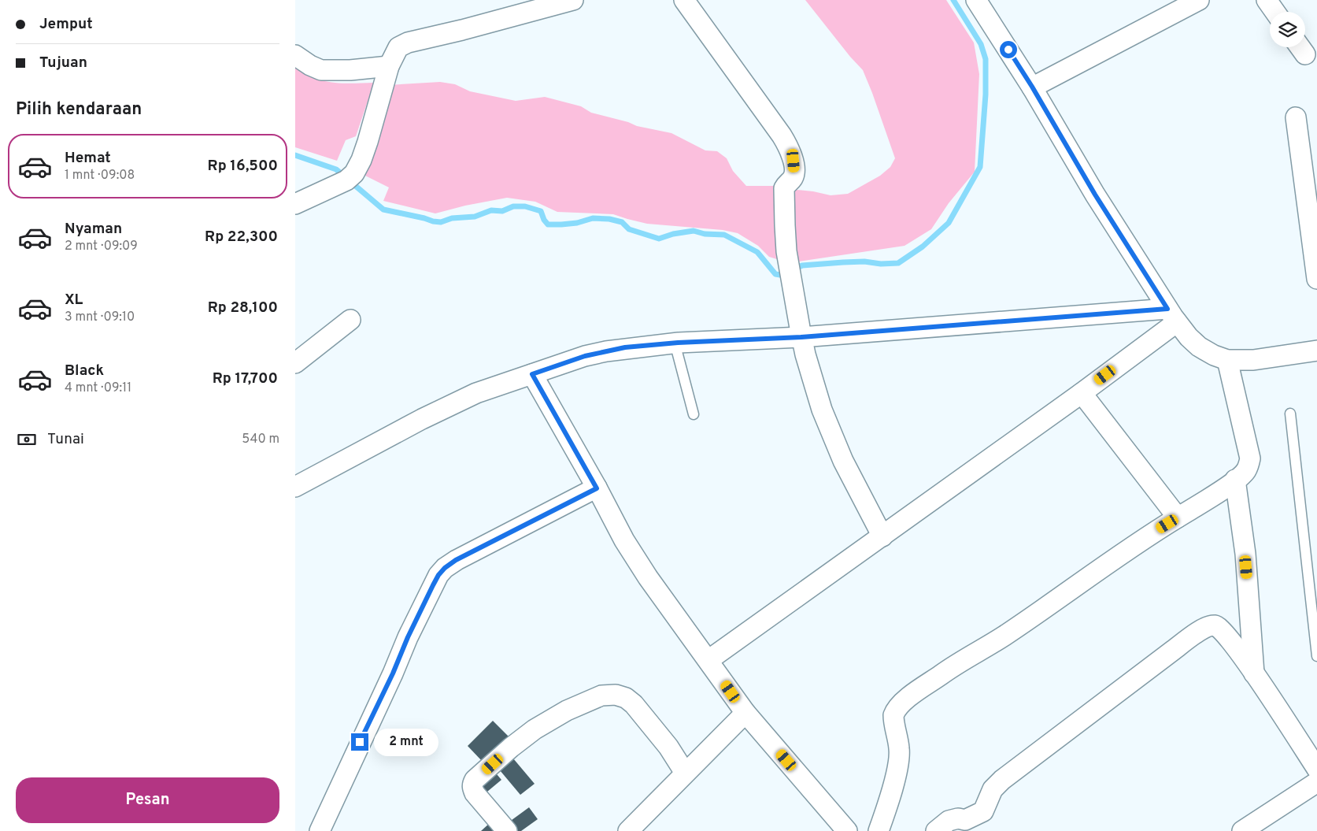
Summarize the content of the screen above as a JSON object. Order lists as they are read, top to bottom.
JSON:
{
  "page": {
    "banner": ["Jemput", "Tujuan"],
    "heading": "Pilih kendaraan",
    "list": [
      {
        "name": "Hemat",
        "note": "1 mnt · 09:08",
        "value": "Rp 16,500"
      },
      {
        "name": "Nyaman",
        "note": "2 mnt · 09:09",
        "value": "Rp 22,300"
      },
      {
        "name": "XL",
        "note": "3 mnt · 09:10",
        "value": "Rp 28,100"
      },
      {
        "name": "Black",
        "note": "4 mnt · 09:11",
        "value": "Rp 17,700"
      }
    ],
    "pay": ["Tunai", "540 m"],
    "bubble": "2 mnt",
    "buttons": "Pesan"
  }
}
